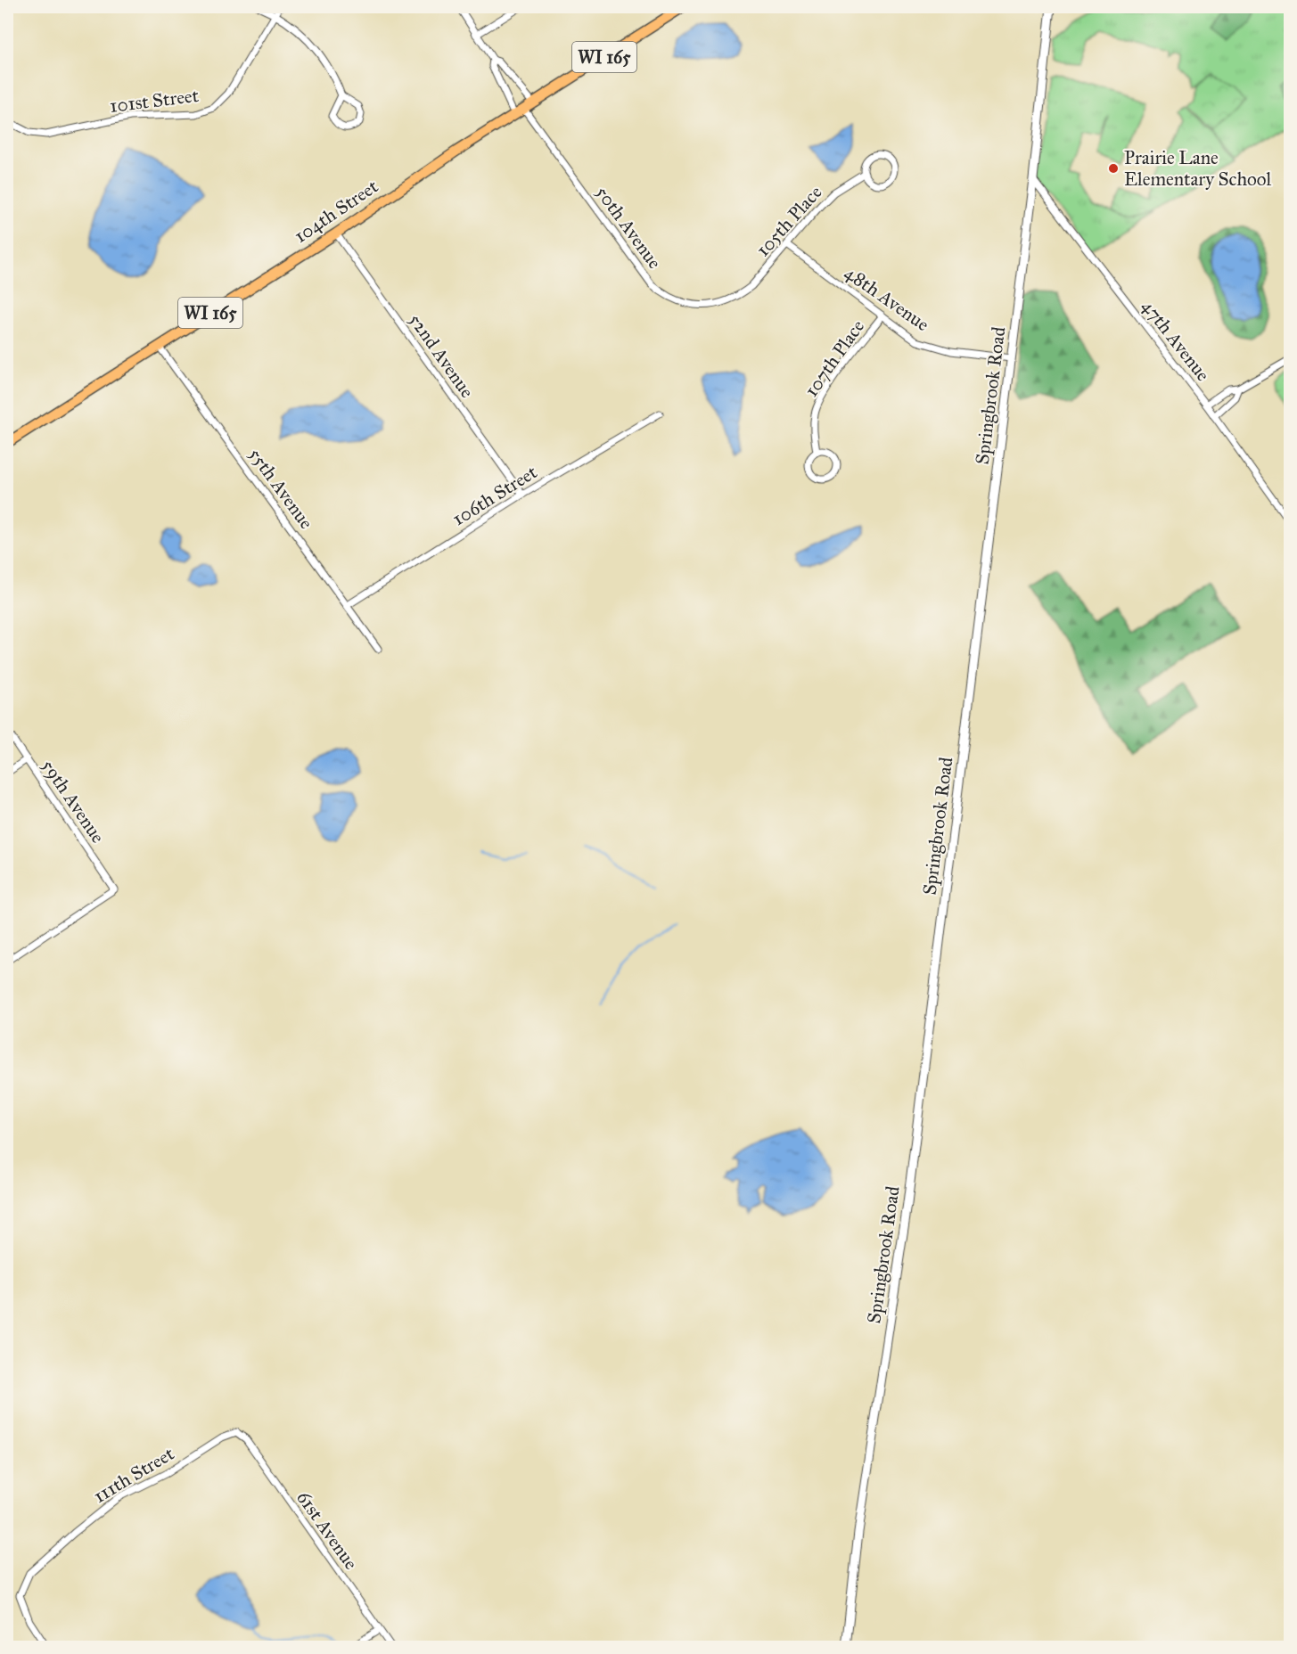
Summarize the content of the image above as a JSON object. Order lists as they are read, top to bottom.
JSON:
{
  "streets": {
    "main road": ["WI 165", "104th Street"],
    "street": [
      "101st Street",
      "105th Place",
      "50th Avenue",
      "48th Avenue",
      "47th Avenue",
      "52nd Avenue",
      "107th Place",
      "Springbrook Road",
      "55th Avenue",
      "106th Street",
      "59th Avenue",
      "111th Street",
      "61st Avenue"
    ]
  },
  "crossings": [
    ["104th Street", "50th Avenue"],
    ["104th Street", "52nd Avenue"],
    ["104th Street", "55th Avenue"],
    ["105th Place", "50th Avenue"],
    ["105th Place", "48th Avenue"],
    ["48th Avenue", "107th Place"],
    ["48th Avenue", "Springbrook Road"],
    ["47th Avenue", "Springbrook Road"],
    ["52nd Avenue", "106th Street"],
    ["55th Avenue", "106th Street"],
    ["111th Street", "61st Avenue"]
  ],
  "places": ["Prairie Lane Elementary School"]
}
